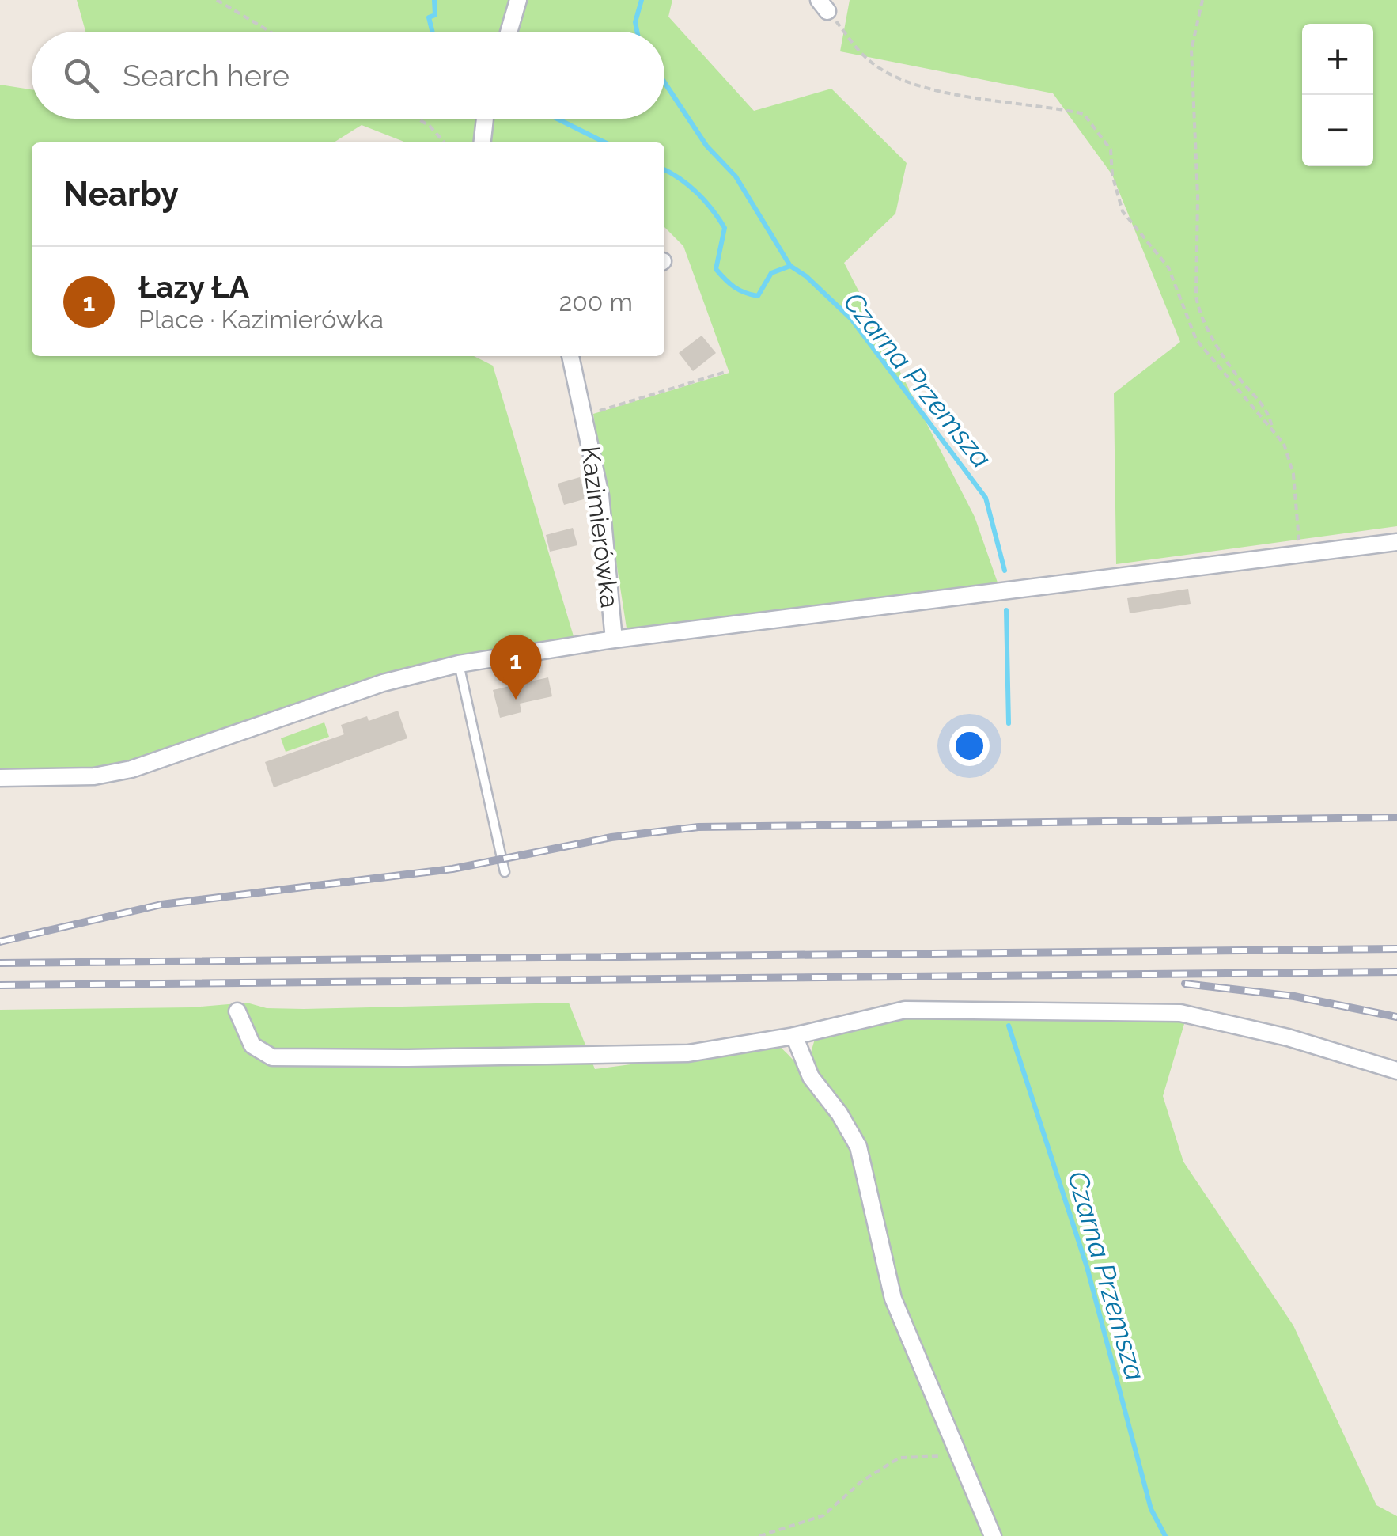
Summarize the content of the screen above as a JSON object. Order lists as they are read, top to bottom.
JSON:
{
  "streets": {
    "street": ["Kazimierówka"]
  },
  "water": ["Czarna Przemsza"],
  "page": {
    "map_buttons": ["+", "−"],
    "search": "Search here",
    "heading": "Nearby",
    "list": [
      {
        "mark": "1",
        "name": "Łazy ŁA",
        "note": "Place · Kazimierówka",
        "value": "200 m"
      }
    ],
    "pins": "1"
  }
}
